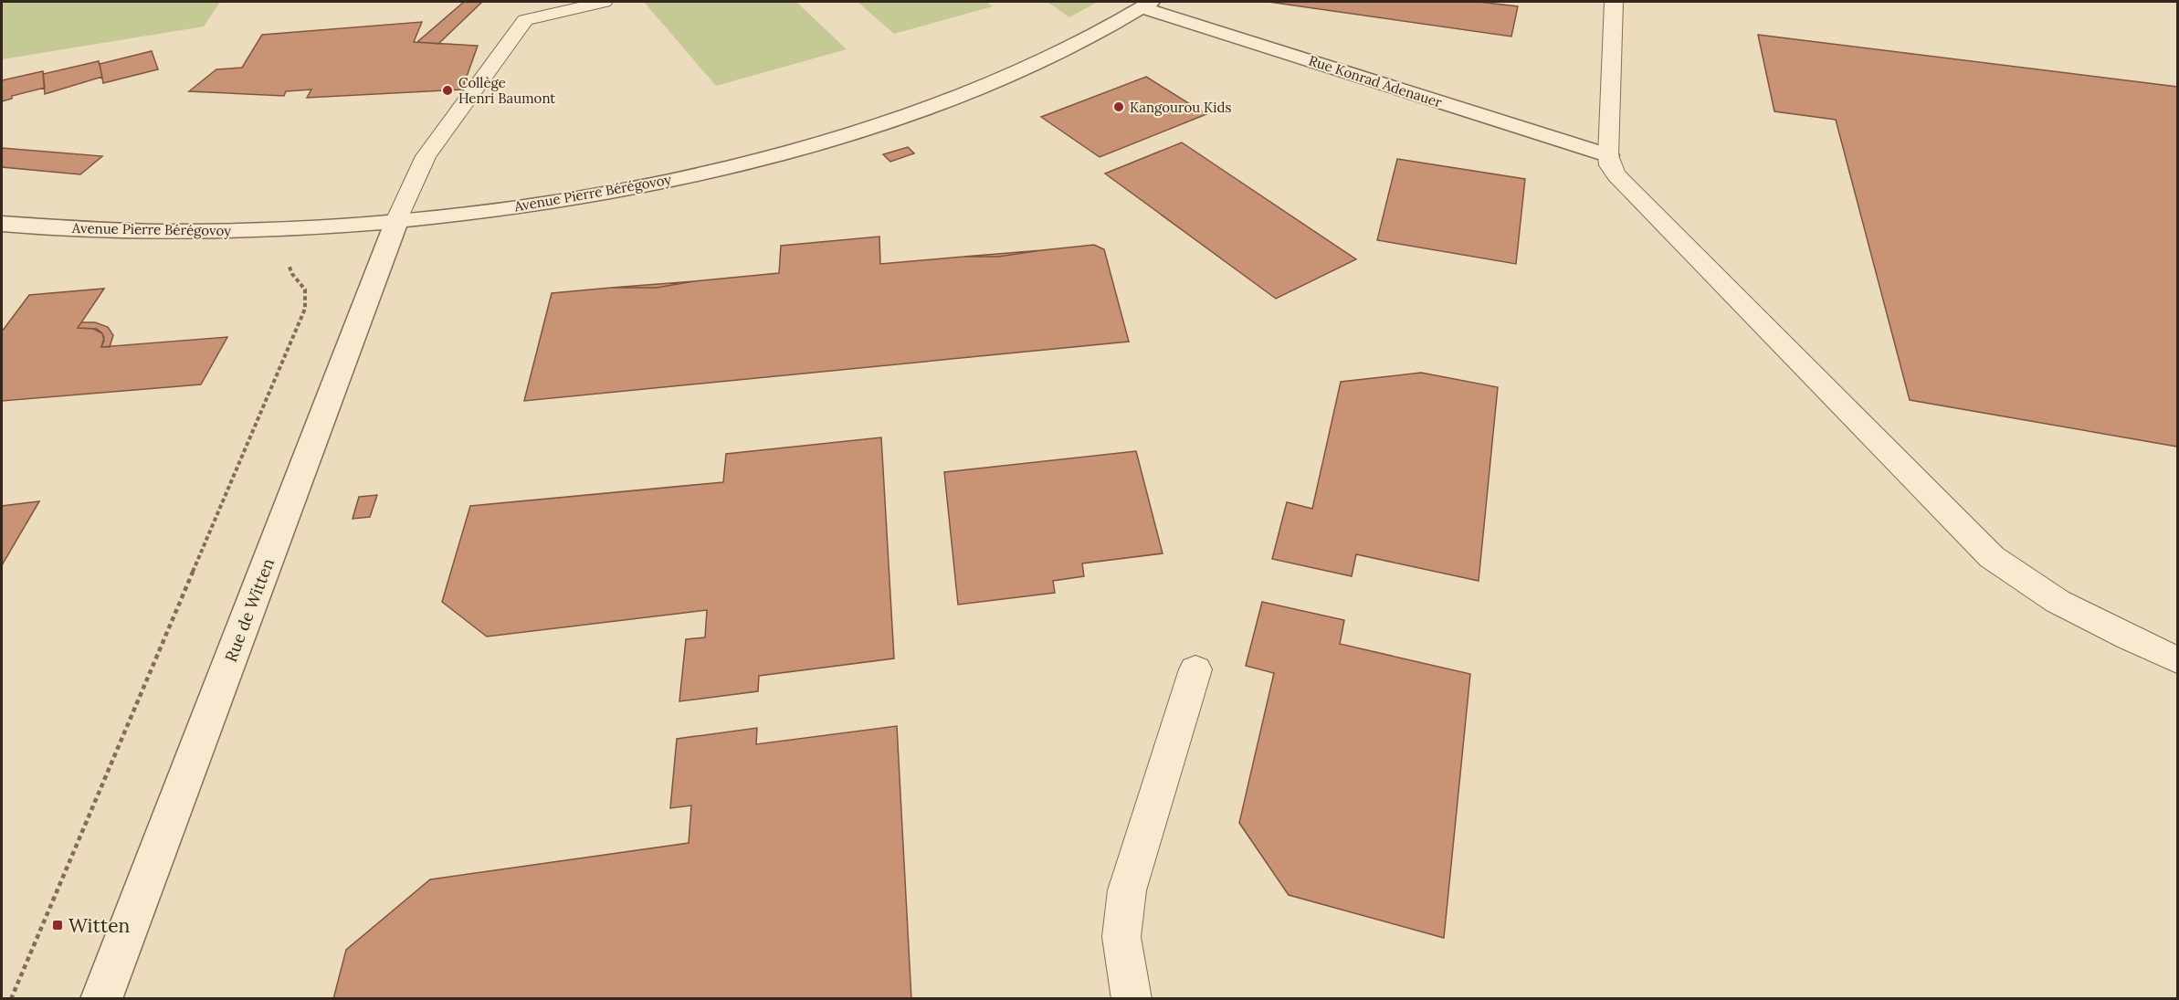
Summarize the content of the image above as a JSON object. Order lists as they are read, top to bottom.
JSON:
{
  "streets": {
    "street": ["Rue Konrad Adenauer", "Avenue Pierre Bérégovoy", "Rue de Witten"]
  },
  "crossings": [
    ["Rue Konrad Adenauer", "Avenue Pierre Bérégovoy"],
    ["Avenue Pierre Bérégovoy", "Rue de Witten"]
  ],
  "places": {
    "other": ["Collège Henri Baumont", "Kangourou Kids"],
    "transit": ["Witten"]
  }
}
